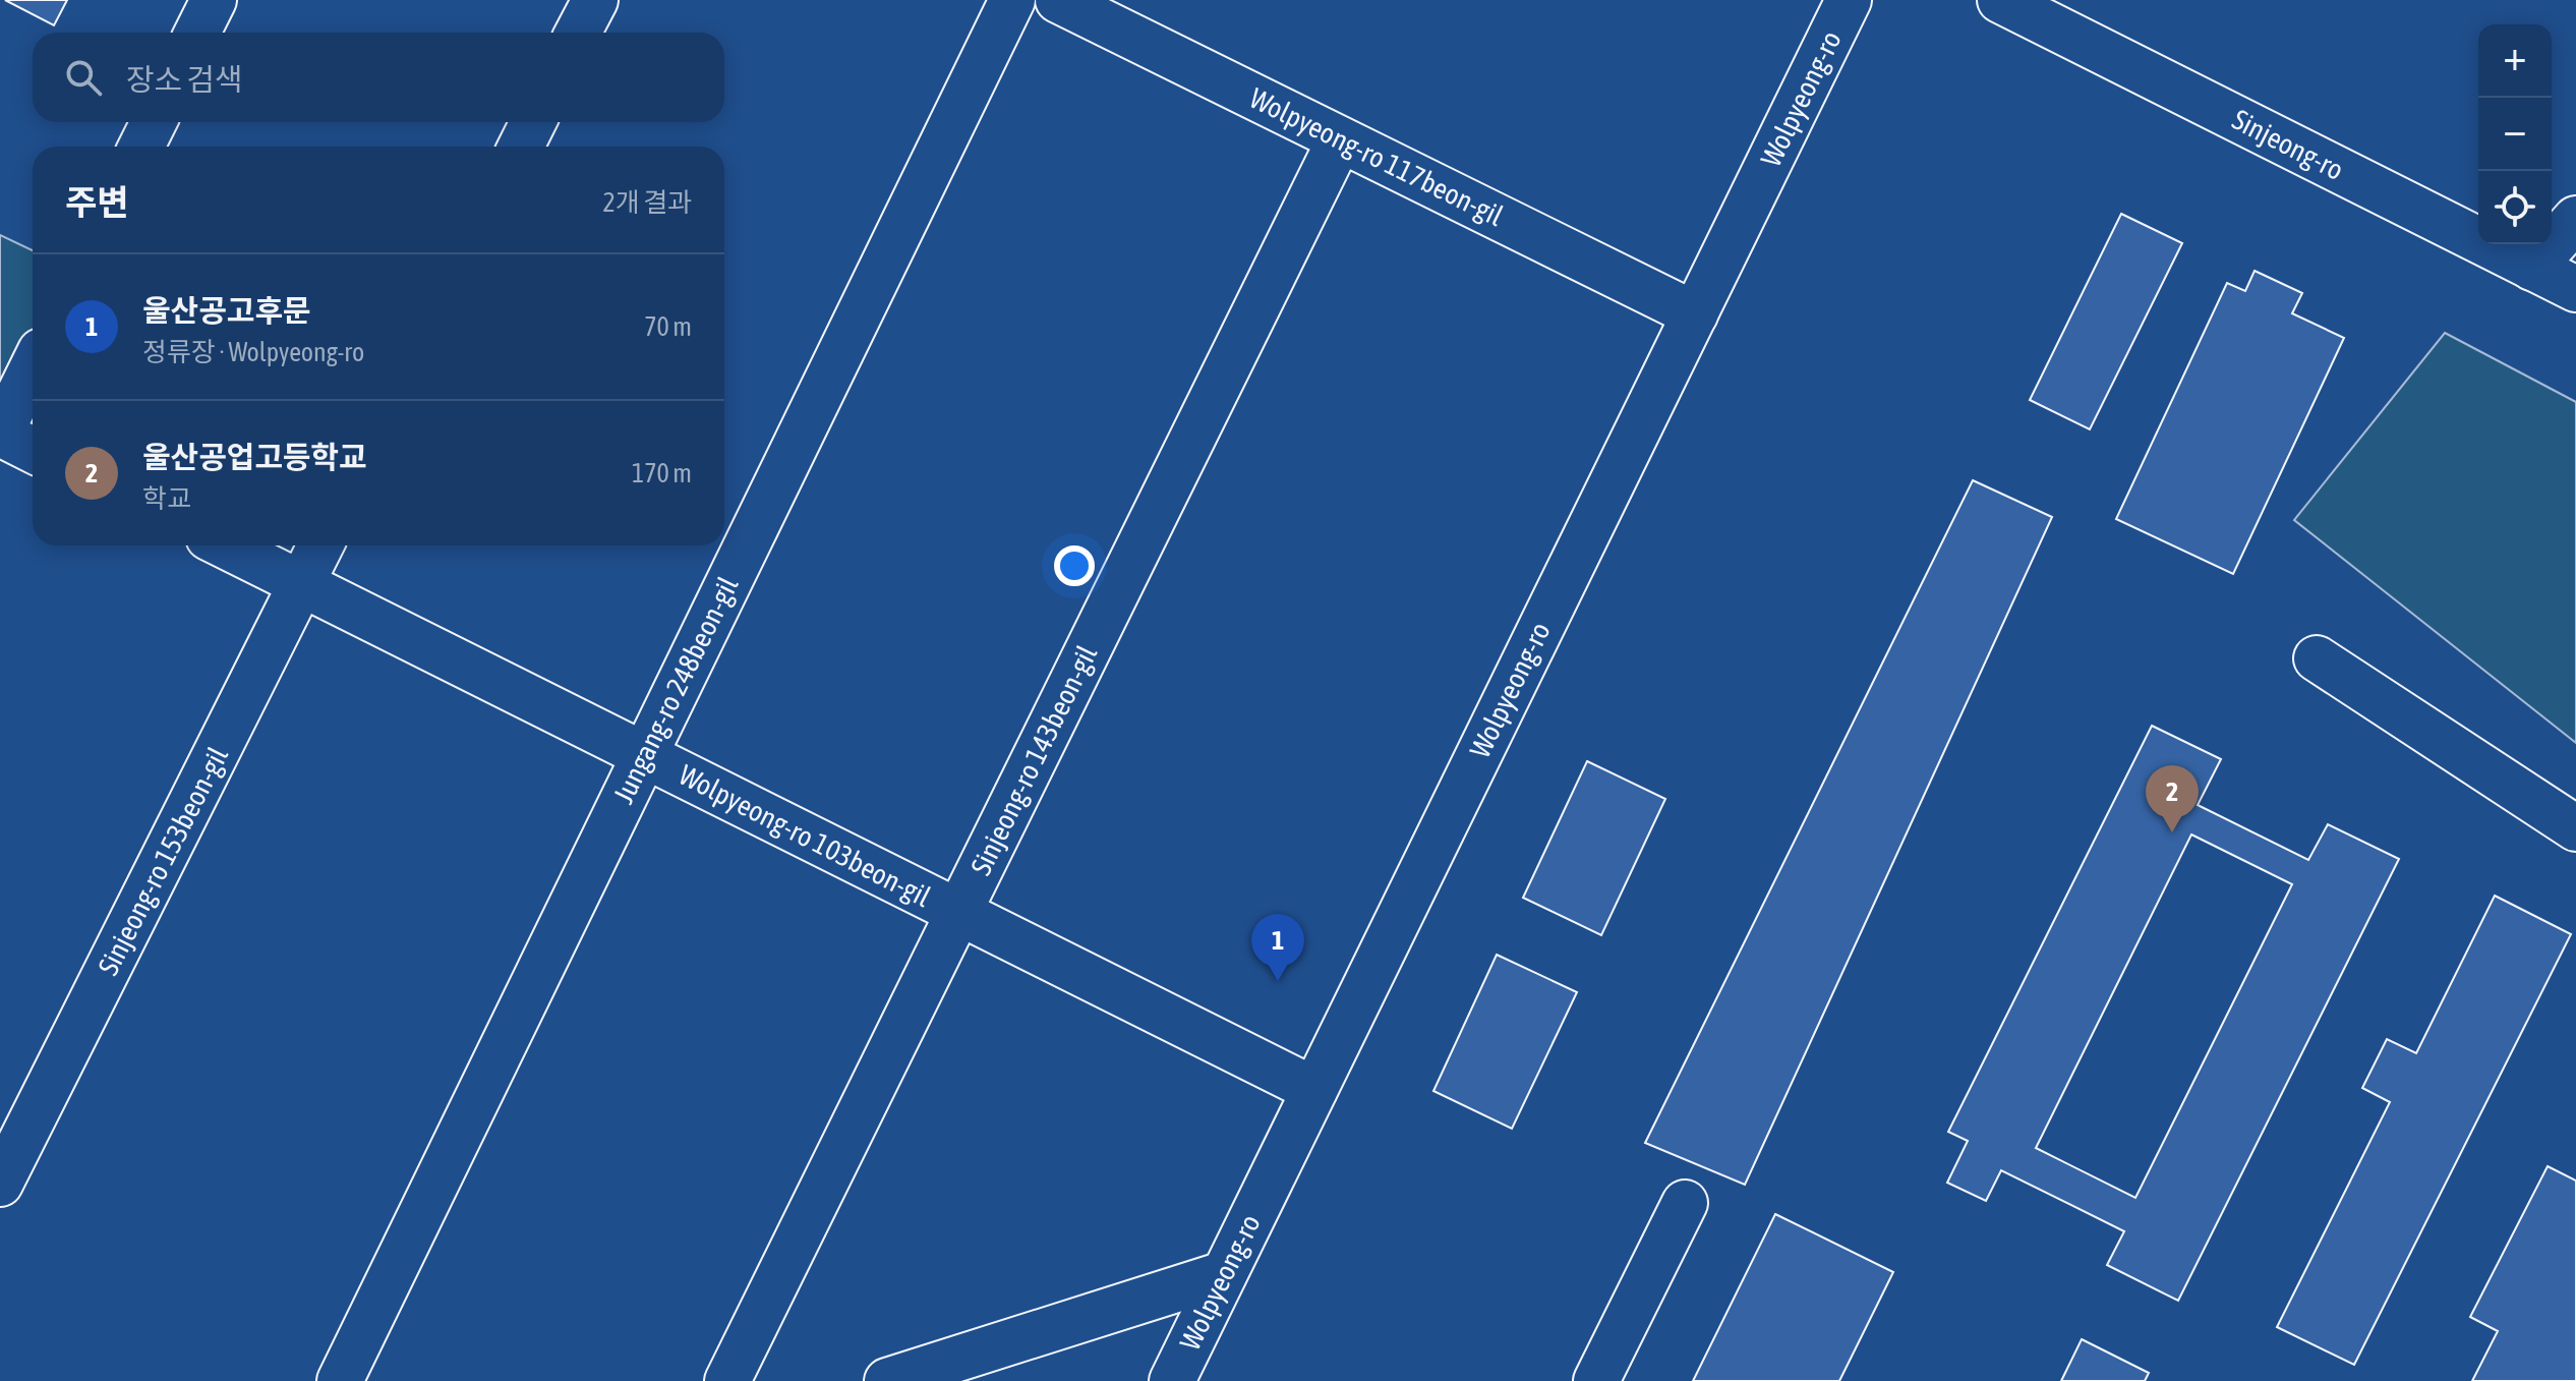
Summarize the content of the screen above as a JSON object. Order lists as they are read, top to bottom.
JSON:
{
  "streets": {
    "street": [
      "Wolpyeong-ro",
      "Sinjeong-ro",
      "Wolpyeong-ro 117beon-gil",
      "Jungang-ro 248beon-gil",
      "Sinjeong-ro 143beon-gil",
      "Wolpyeong-ro 103beon-gil",
      "Sinjeong-ro 153beon-gil"
    ]
  },
  "crossings": [
    ["Wolpyeong-ro", "Wolpyeong-ro 117beon-gil"],
    ["Wolpyeong-ro", "Wolpyeong-ro 103beon-gil"],
    ["Wolpyeong-ro 117beon-gil", "Sinjeong-ro 143beon-gil"],
    ["Jungang-ro 248beon-gil", "Wolpyeong-ro 103beon-gil"],
    ["Sinjeong-ro 143beon-gil", "Wolpyeong-ro 103beon-gil"],
    ["Wolpyeong-ro 103beon-gil", "Sinjeong-ro 153beon-gil"]
  ],
  "page": {
    "map_buttons": ["+", "−"],
    "search": "장소 검색",
    "heading": ["주변", "2개 결과"],
    "list": [
      {
        "mark": "1",
        "name": "울산공고후문",
        "note": "정류장 · Wolpyeong-ro",
        "value": "70 m"
      },
      {
        "mark": "2",
        "name": "울산공업고등학교",
        "note": "학교",
        "value": "170 m"
      }
    ],
    "pins": ["2", "1"]
  }
}
